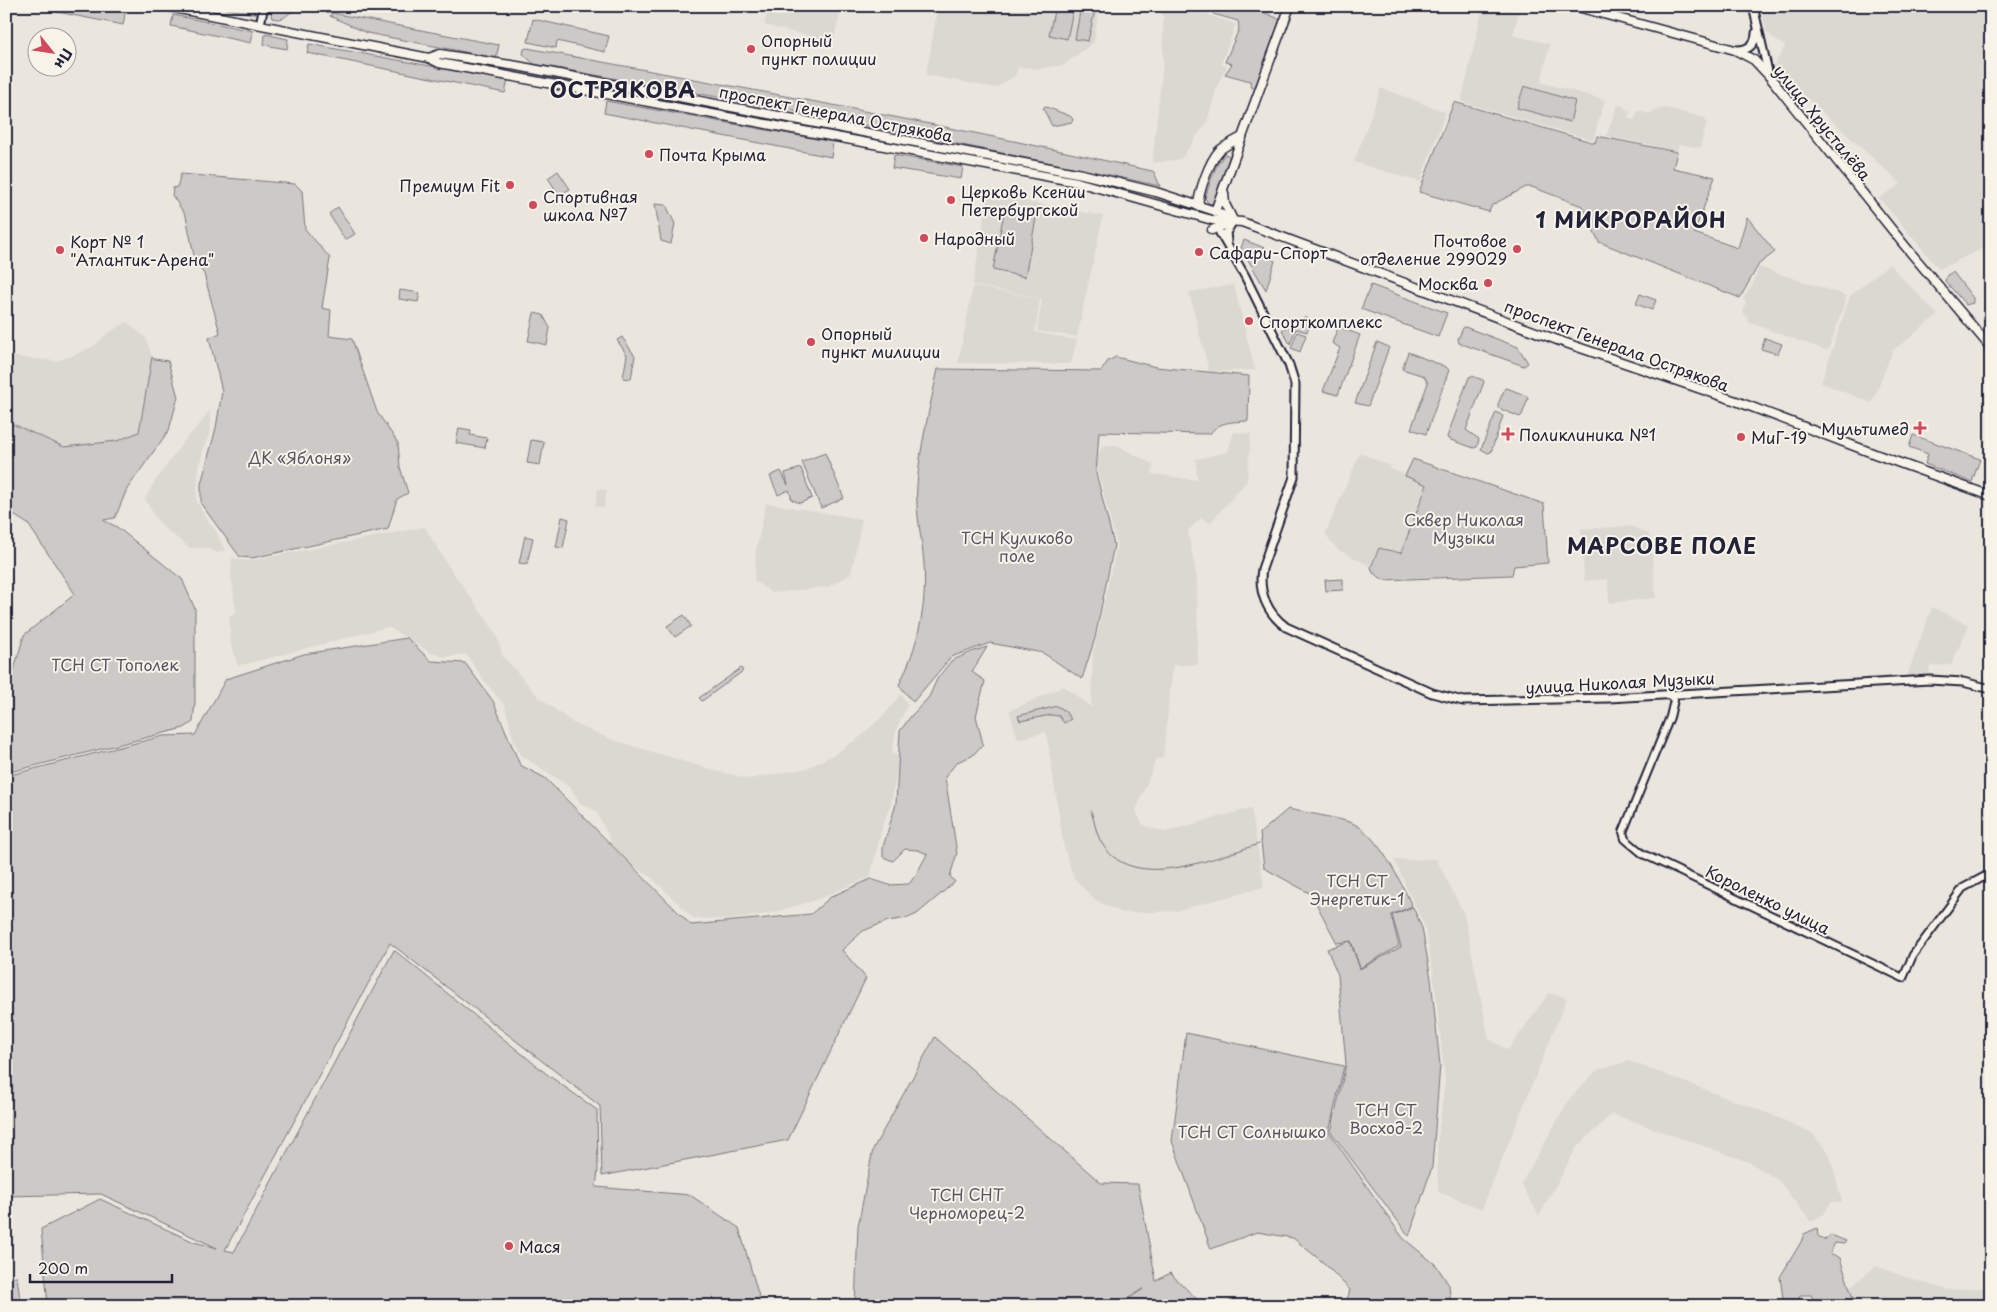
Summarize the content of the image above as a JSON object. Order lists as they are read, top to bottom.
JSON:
{
  "streets": {
    "main road": ["проспект Генерала Острякова", "улица Хрусталёва", "улица Николая Музыки"],
    "street": ["Короленко улица"]
  },
  "crossings": [
    ["улица Николая Музыки", "Короленко улица"]
  ],
  "districts": ["ОСТРЯКОВА", "1 МИКРОРАЙОН", "МАРСОВЕ ПОЛЕ"],
  "parks": [
    "ДК «Яблоня»",
    "Сквер Николая Музыки",
    "ТСН Куликово поле",
    "ТСН СТ Тополек",
    "ТСН СТ Энергетик-1",
    "ТСН СТ Восход-2",
    "ТСН СТ Солнышко",
    "ТСН СНТ Черноморец-2"
  ],
  "places": {
    "other": [
      "Опорный пункт полиции",
      "Почта Крыма",
      "Премиум Fit",
      "Церковь Ксении Петербургской",
      "Спортивная школа №7",
      "Народный",
      "Почтовое отделение 299029",
      "Корт № 1 \"Атлантик-Арена\"",
      "Сафари-Спорт",
      "Москва",
      "Спорткомплекс",
      "Опорный пункт милиции",
      "МиГ-19",
      "Мася"
    ],
    "health": ["Мультимед", "Поликлиника №1"]
  },
  "scale_bar": "200 m",
  "north": "bottom right"
}
